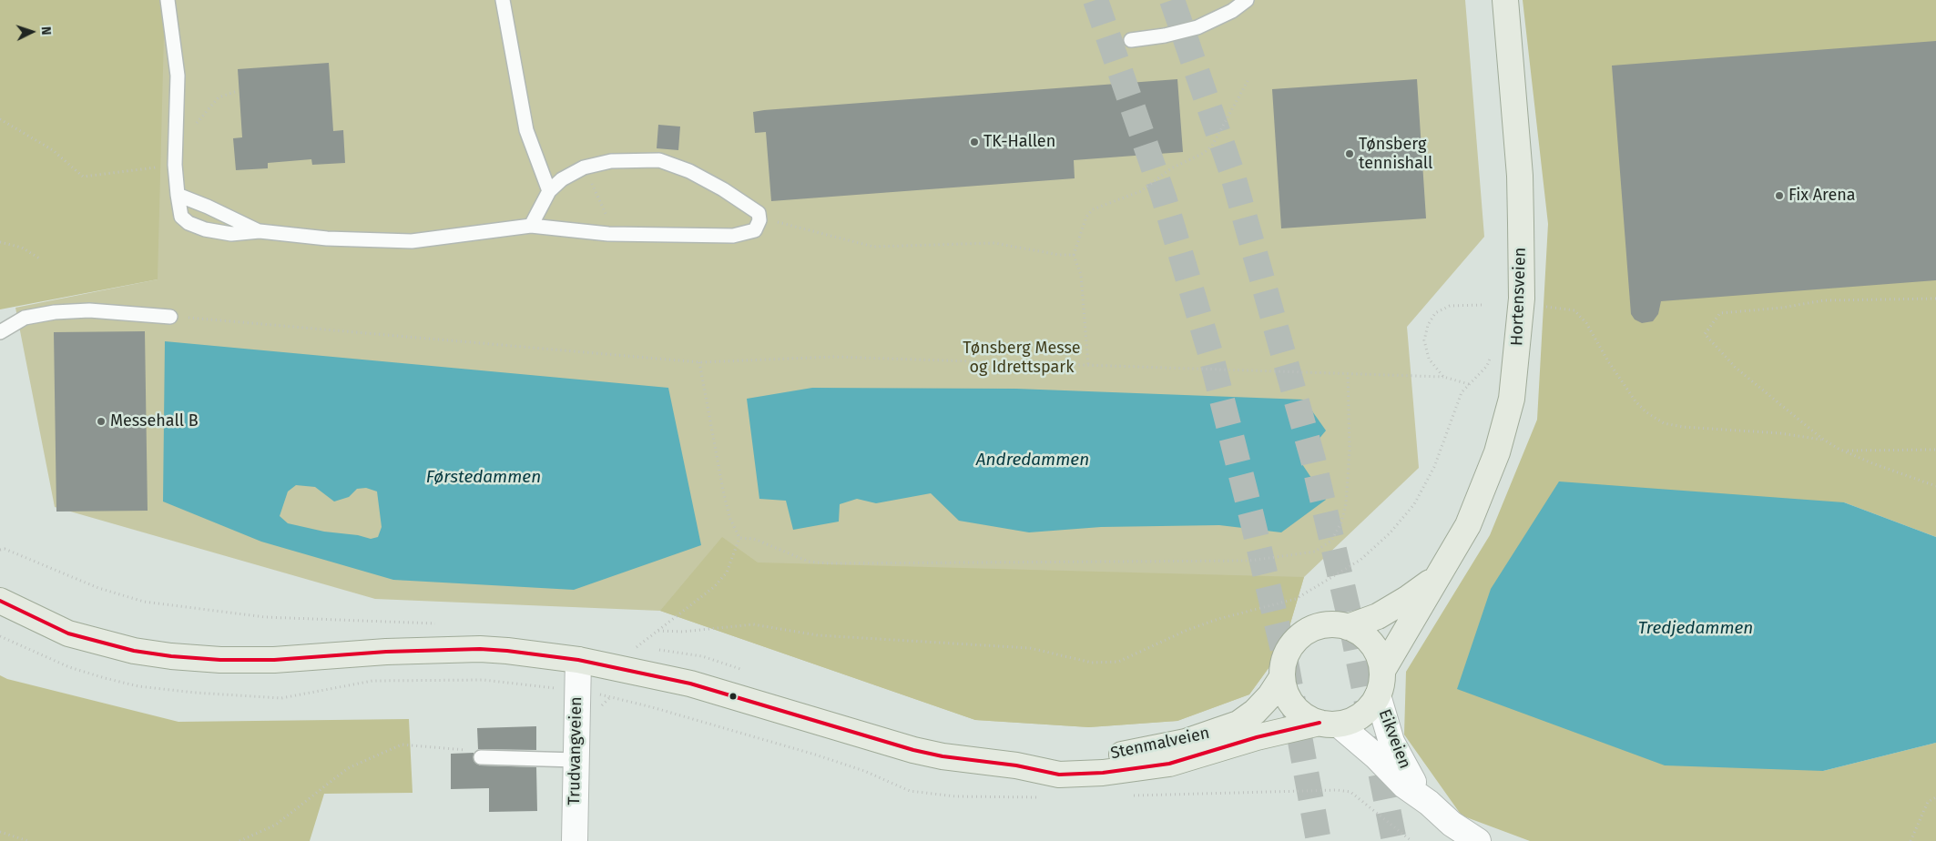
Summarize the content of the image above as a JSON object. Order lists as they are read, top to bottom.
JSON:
{
  "streets": {
    "main road": [
      "Hortensveien",
      "Eikveien",
      "Stenmalveien",
      "Trudvangveien"
    ]
  },
  "crossings": [
    ["Hortensveien", "Eikveien"],
    ["Hortensveien", "Stenmalveien"],
    ["Eikveien", "Stenmalveien"],
    ["Stenmalveien", "Trudvangveien"]
  ],
  "water": ["Andredammen", "Førstedammen", "Tredjedammen"],
  "parks": ["Tønsberg Messe og Idrettspark"],
  "places": [
    "TK-Hallen",
    "Tønsberg tennishall",
    "Fix Arena",
    "Messehall B"
  ],
  "north": "right"
}
